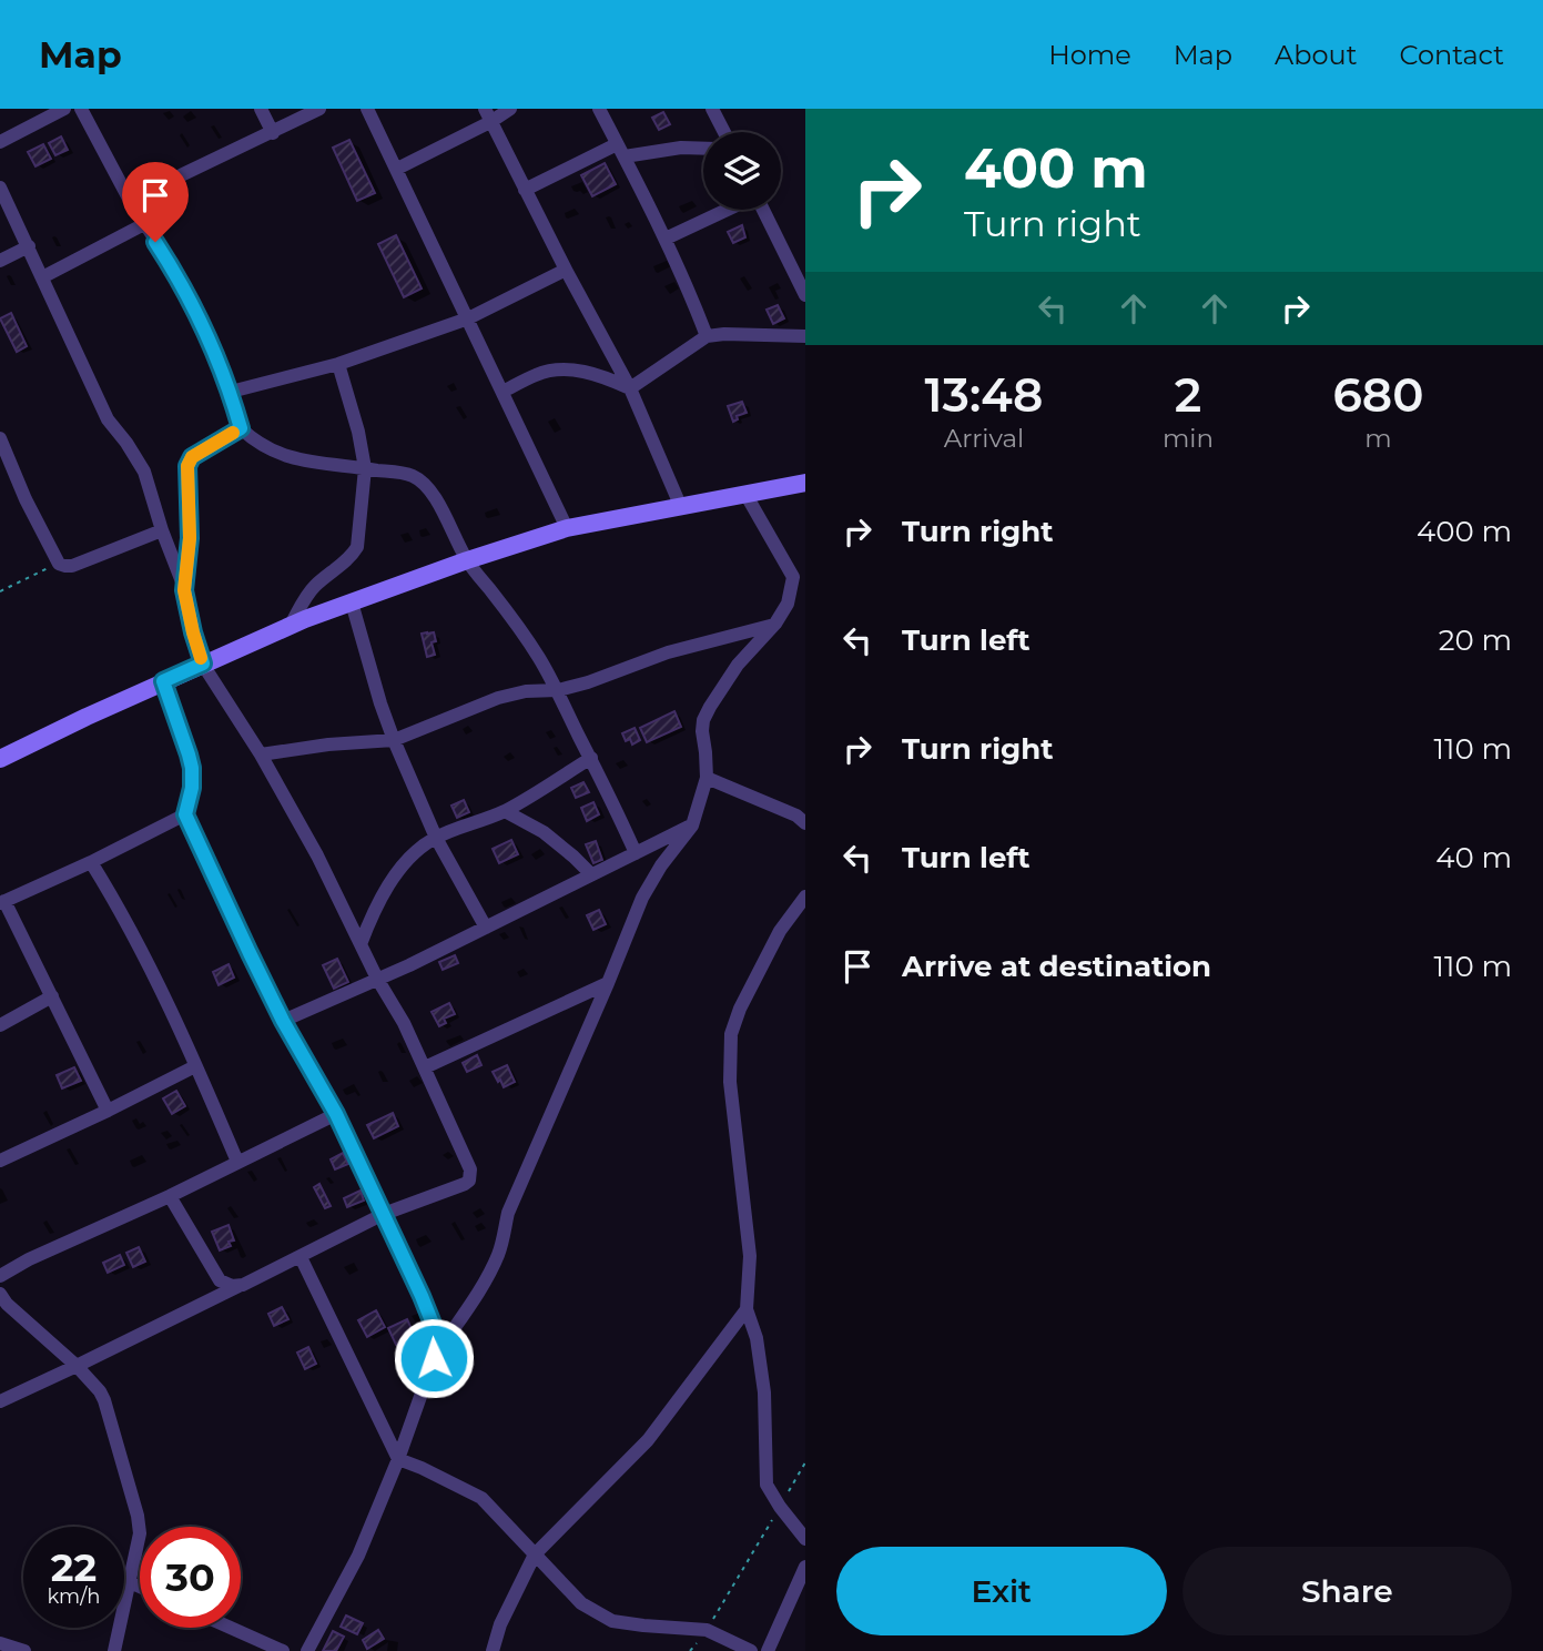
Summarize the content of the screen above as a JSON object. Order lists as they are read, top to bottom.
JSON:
{
  "page": {
    "header": "Map",
    "nav": [
      "Home",
      "Map",
      "About",
      "Contact"
    ],
    "turn": ["400 m", "Turn right"],
    "eta": [
      "13:48",
      "Arrival",
      "2",
      "min",
      "680",
      "m"
    ],
    "list": [
      {
        "name": "Turn right",
        "value": "400 m"
      },
      {
        "name": "Turn left",
        "value": "20 m"
      },
      {
        "name": "Turn right",
        "value": "110 m"
      },
      {
        "name": "Turn left",
        "value": "40 m"
      },
      {
        "name": "Arrive at destination",
        "value": "110 m"
      }
    ],
    "speed": "22 km/h",
    "limit": "30",
    "buttons": ["Exit", "Share"]
  }
}
